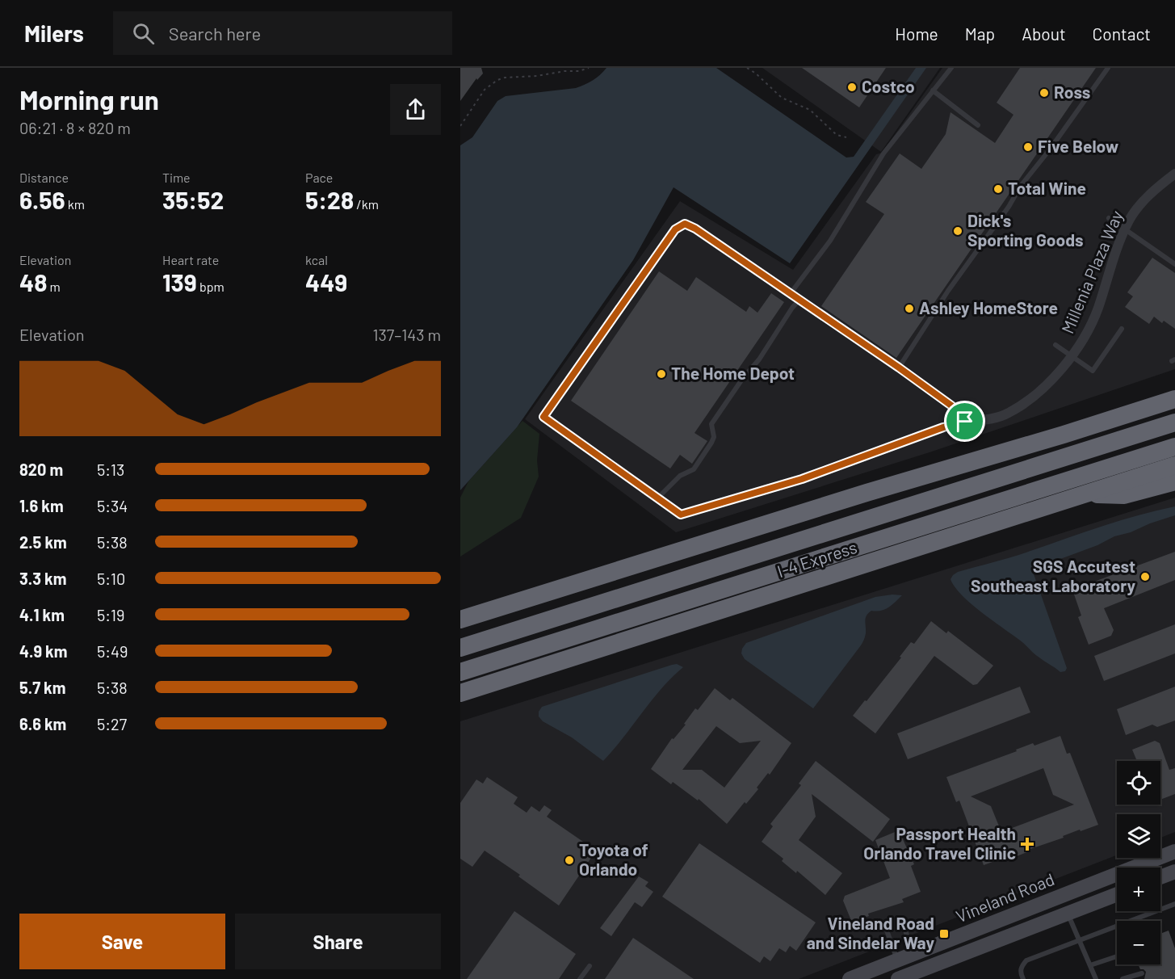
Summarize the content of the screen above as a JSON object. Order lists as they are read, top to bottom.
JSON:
{
  "streets": {
    "highway": ["I-4 Express"],
    "street": ["Millenia Plaza Way", "Vineland Road"]
  },
  "places": {
    "other": [
      "Costco",
      "Ross",
      "Five Below",
      "Total Wine",
      "Dick's Sporting Goods",
      "Ashley HomeStore",
      "The Home Depot",
      "SGS Accutest Southeast Laboratory",
      "Toyota of Orlando"
    ],
    "health": ["Passport Health Orlando Travel Clinic"],
    "transit": ["Vineland Road and Sindelar Way"]
  },
  "page": {
    "header": "Milers",
    "search": "Search here",
    "nav": [
      "Home",
      "Map",
      "About",
      "Contact"
    ],
    "heading": ["Morning run", "06:21 · 8 × 820 m"],
    "stats": [
      ["Distance", "6.56 km"],
      ["Time", "35:52"],
      ["Pace", "5:28 /km"],
      ["Elevation", "48 m"],
      ["Heart rate", "139 bpm"],
      ["kcal", "449"]
    ],
    "chart": ["Elevation", "137–143 m"],
    "list": [
      {
        "name": "820 m",
        "note": "5:13"
      },
      {
        "name": "1.6 km",
        "note": "5:34"
      },
      {
        "name": "2.5 km",
        "note": "5:38"
      },
      {
        "name": "3.3 km",
        "note": "5:10"
      },
      {
        "name": "4.1 km",
        "note": "5:19"
      },
      {
        "name": "4.9 km",
        "note": "5:49"
      },
      {
        "name": "5.7 km",
        "note": "5:38"
      },
      {
        "name": "6.6 km",
        "note": "5:27"
      }
    ],
    "map_buttons": ["+", "−"],
    "buttons": ["Save", "Share"]
  }
}
